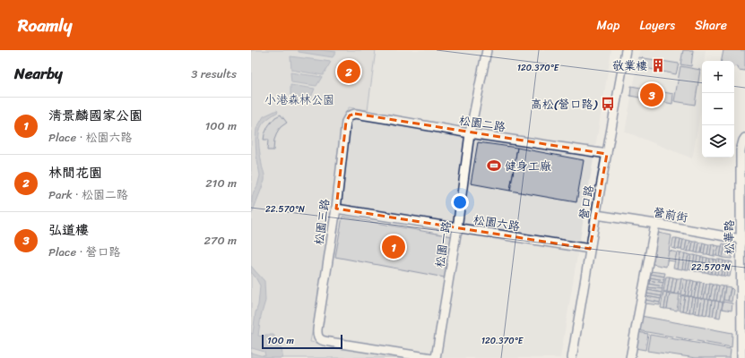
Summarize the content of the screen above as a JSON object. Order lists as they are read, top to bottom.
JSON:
{
  "streets": {
    "street": [
      "松園二路",
      "營口路",
      "營前街",
      "松園三路",
      "松園六路",
      "松華路",
      "松園一路"
    ]
  },
  "crossings": [
    ["松園二路", "營口路"],
    ["松園二路", "松園三路"],
    ["松園二路", "松園一路"],
    ["營口路", "營前街"],
    ["營口路", "松園六路"],
    ["營前街", "松華路"],
    ["松園三路", "松園六路"],
    ["松園六路", "松園一路"]
  ],
  "parks": ["小港森林公園"],
  "places": {
    "building": ["敬業樓"],
    "bus stop": ["高松(營口路)"],
    "sports": ["健身工廠"]
  },
  "scale_bar": "100 m",
  "page": {
    "header": "Roamly",
    "nav": ["Map", "Layers", "Share"],
    "heading": ["Nearby", "3 results"],
    "pins": ["2", "3", "1"],
    "map_buttons": ["+", "−"],
    "list": [
      {
        "mark": "1",
        "name": "清景麟國家公園",
        "note": "Place · 松園六路",
        "value": "100 m"
      },
      {
        "mark": "2",
        "name": "林間花園",
        "note": "Park · 松園二路",
        "value": "210 m"
      },
      {
        "mark": "3",
        "name": "弘道樓",
        "note": "Place · 營口路",
        "value": "270 m"
      }
    ],
    "scale": "100 m"
  },
  "coordinates": ["120.370°E", "22.570°N"]
}
